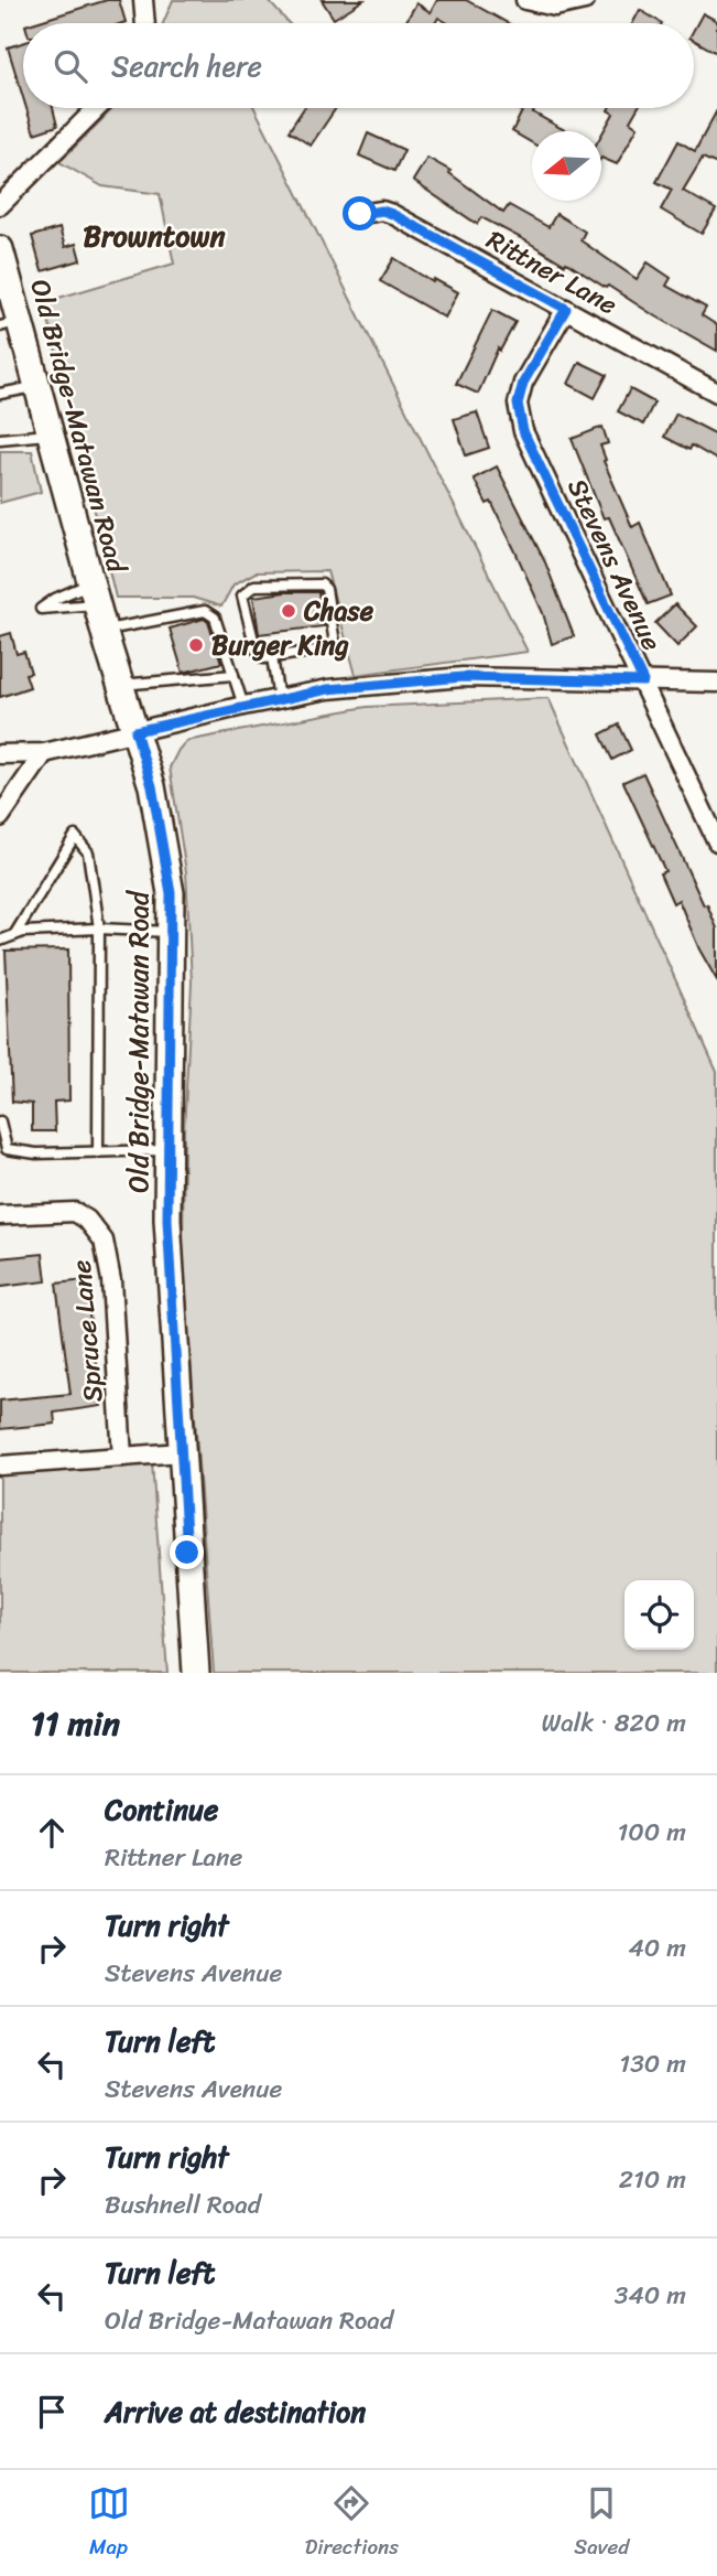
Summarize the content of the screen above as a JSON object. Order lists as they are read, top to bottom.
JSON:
{
  "streets": {
    "main road": ["Old Bridge-Matawan Road"],
    "street": ["Rittner Lane", "Stevens Avenue", "Spruce Lane"]
  },
  "crossings": [
    ["Rittner Lane", "Stevens Avenue"]
  ],
  "districts": ["Browntown"],
  "places": ["Chase", "Burger King"],
  "north": "left",
  "page": {
    "search": "Search here",
    "heading": ["11 min", "Walk · 820 m"],
    "list": [
      ["Continue", "Rittner Lane", "100 m"],
      ["Turn right", "Stevens Avenue", "40 m"],
      ["Turn left", "Stevens Avenue", "130 m"],
      ["Turn right", "Bushnell Road", "210 m"],
      ["Turn left", "Old Bridge-Matawan Road", "340 m"],
      "Arrive at destination"
    ],
    "nav": ["Map", "Directions", "Saved"]
  }
}
